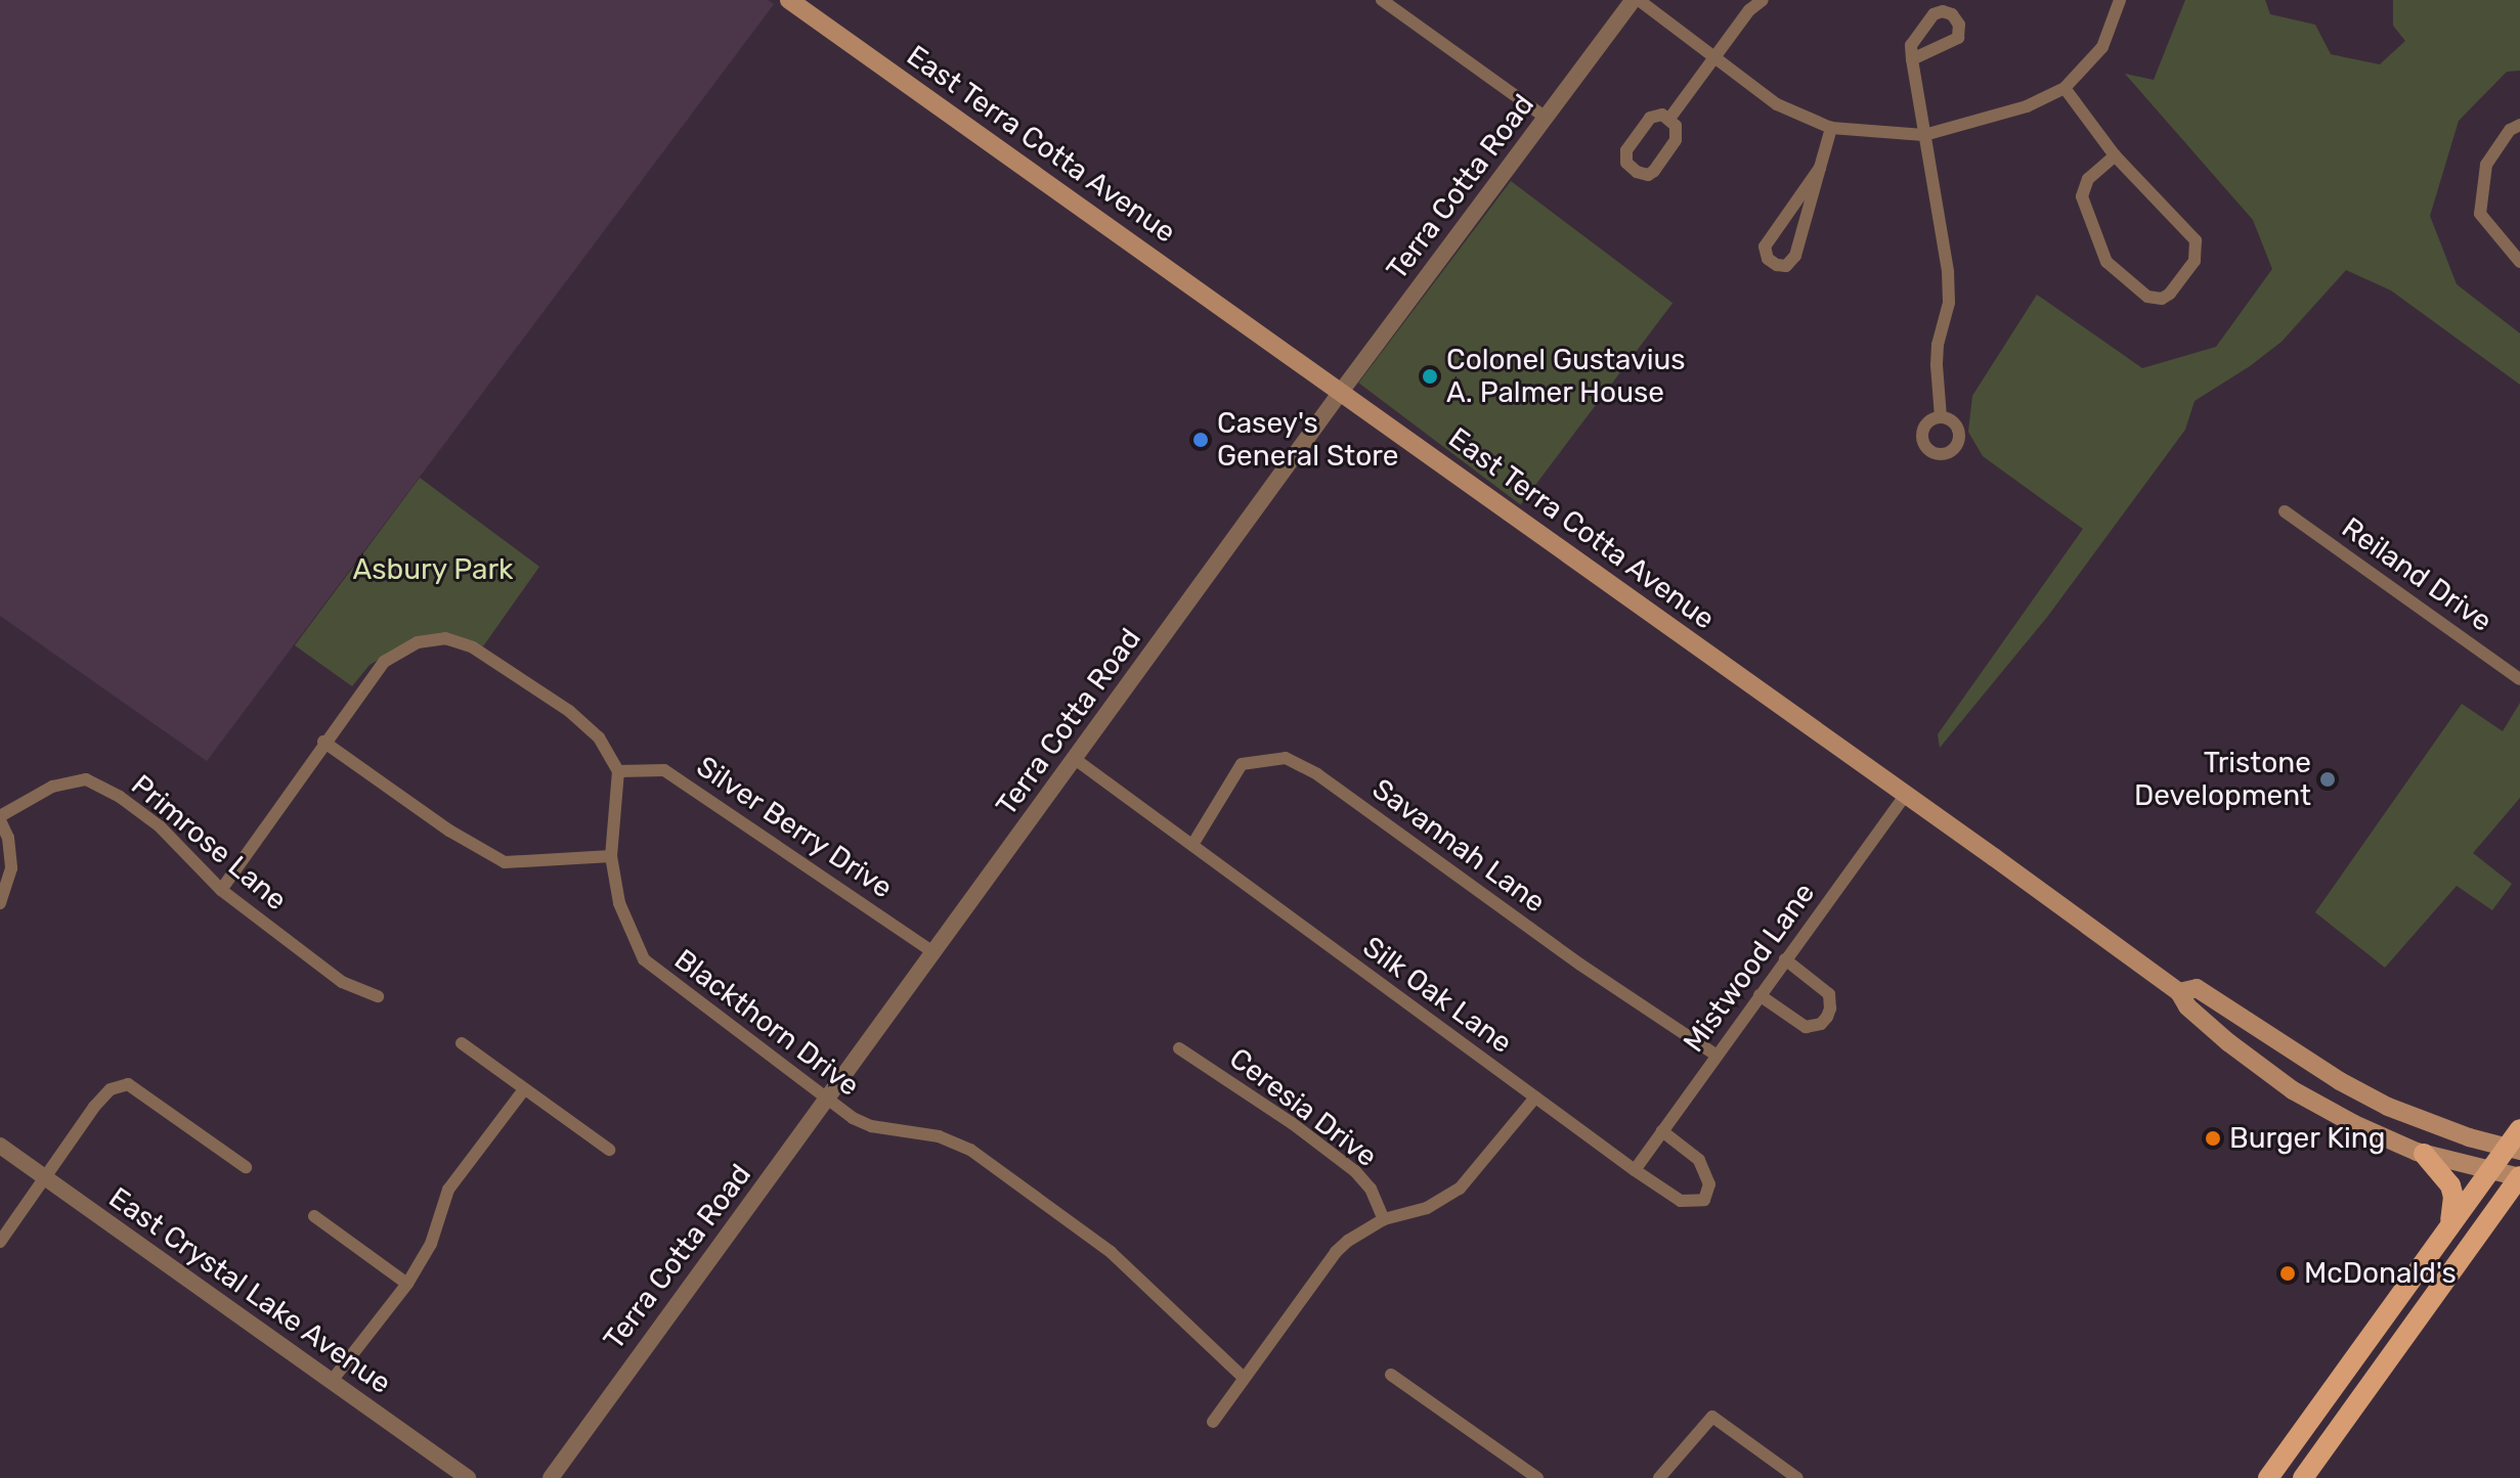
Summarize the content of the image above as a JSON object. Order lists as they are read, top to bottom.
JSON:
{
  "streets": {
    "main road": ["East Terra Cotta Avenue"],
    "street": [
      "Terra Cotta Road",
      "Reiland Drive",
      "Silver Berry Drive",
      "Primrose Lane",
      "Savannah Lane",
      "Mistwood Lane",
      "Silk Oak Lane",
      "Blackthorn Drive",
      "Ceresia Drive",
      "East Crystal Lake Avenue"
    ]
  },
  "crossings": [
    ["East Terra Cotta Avenue", "Terra Cotta Road"],
    ["East Terra Cotta Avenue", "Mistwood Lane"],
    ["Terra Cotta Road", "Silver Berry Drive"],
    ["Terra Cotta Road", "Silk Oak Lane"],
    ["Terra Cotta Road", "Blackthorn Drive"],
    ["Silver Berry Drive", "Blackthorn Drive"],
    ["Savannah Lane", "Mistwood Lane"],
    ["Savannah Lane", "Silk Oak Lane"],
    ["Mistwood Lane", "Silk Oak Lane"]
  ],
  "parks": ["Asbury Park"],
  "places": [
    "Colonel Gustavius A. Palmer House",
    "Casey's General Store",
    "Tristone Development",
    "Burger King",
    "McDonald's"
  ]
}
